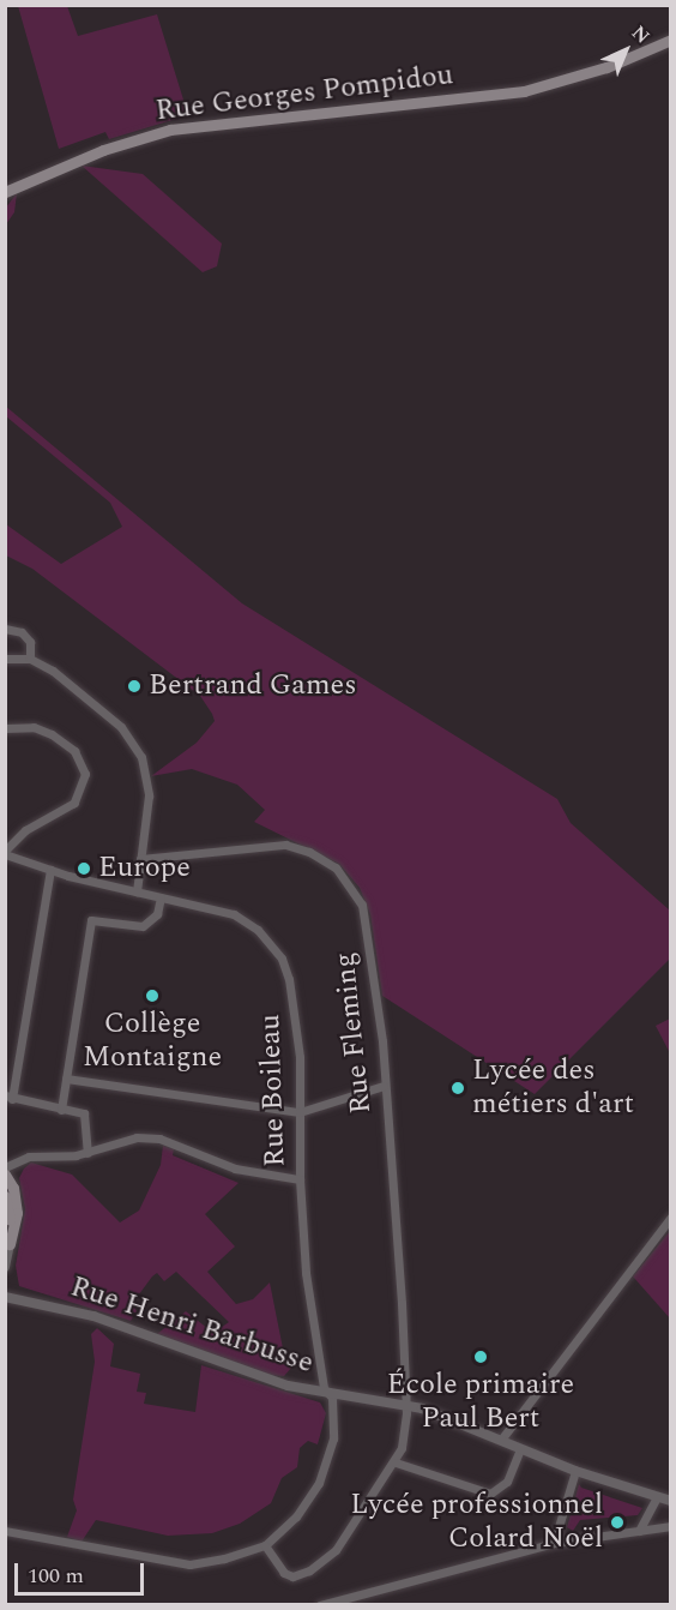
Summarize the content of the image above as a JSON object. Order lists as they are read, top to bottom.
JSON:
{
  "streets": {
    "main road": ["Rue Georges Pompidou"],
    "street": ["Rue Fleming", "Rue Boileau", "Rue Henri Barbusse"]
  },
  "crossings": [
    ["Rue Fleming", "Rue Henri Barbusse"],
    ["Rue Boileau", "Rue Henri Barbusse"]
  ],
  "places": [
    "Bertrand Games",
    "Europe",
    "Collège Montaigne",
    "Lycée des métiers d'art",
    "École primaire Paul Bert",
    "Lycée professionnel Colard Noël"
  ],
  "scale_bar": "100 m",
  "north": "top right"
}
